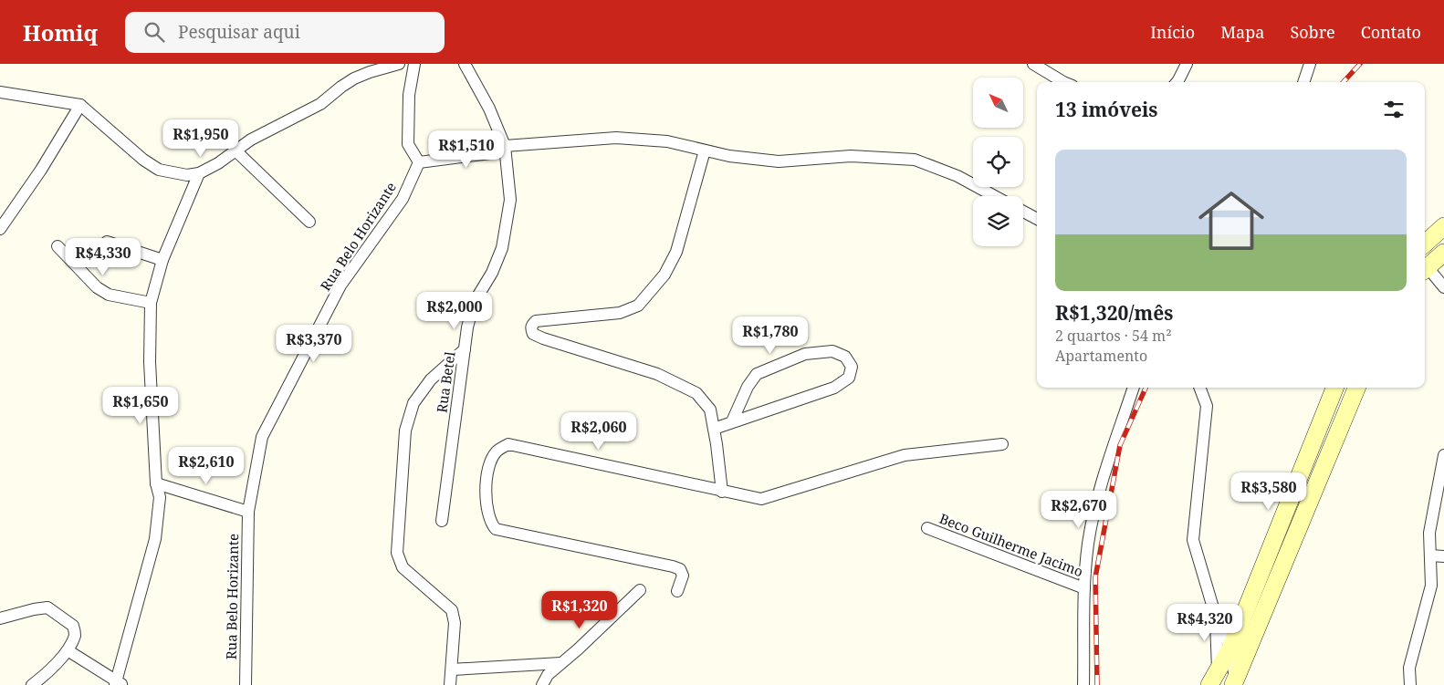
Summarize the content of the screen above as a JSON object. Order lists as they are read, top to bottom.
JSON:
{
  "streets": {
    "street": ["Rua Belo Horizante", "Rua Betel", "Beco Guilherme Jacimo"]
  },
  "north": "top left",
  "page": {
    "header": "Homiq",
    "search": "Pesquisar aqui",
    "nav": [
      "Início",
      "Mapa",
      "Sobre",
      "Contato"
    ],
    "heading": "13 imóveis",
    "price": [
      "R$1,950",
      "R$1,510",
      "R$4,330",
      "R$2,000",
      "R$1,780",
      "R$3,370",
      "R$1,650",
      "R$2,060",
      "R$2,610",
      "R$3,580",
      "R$2,670",
      "R$1,320",
      "R$4,320"
    ],
    "list": [
      {
        "name": "R$1,320/mês",
        "note": "2 quartos · 54 m² · Apartamento"
      }
    ]
  }
}
